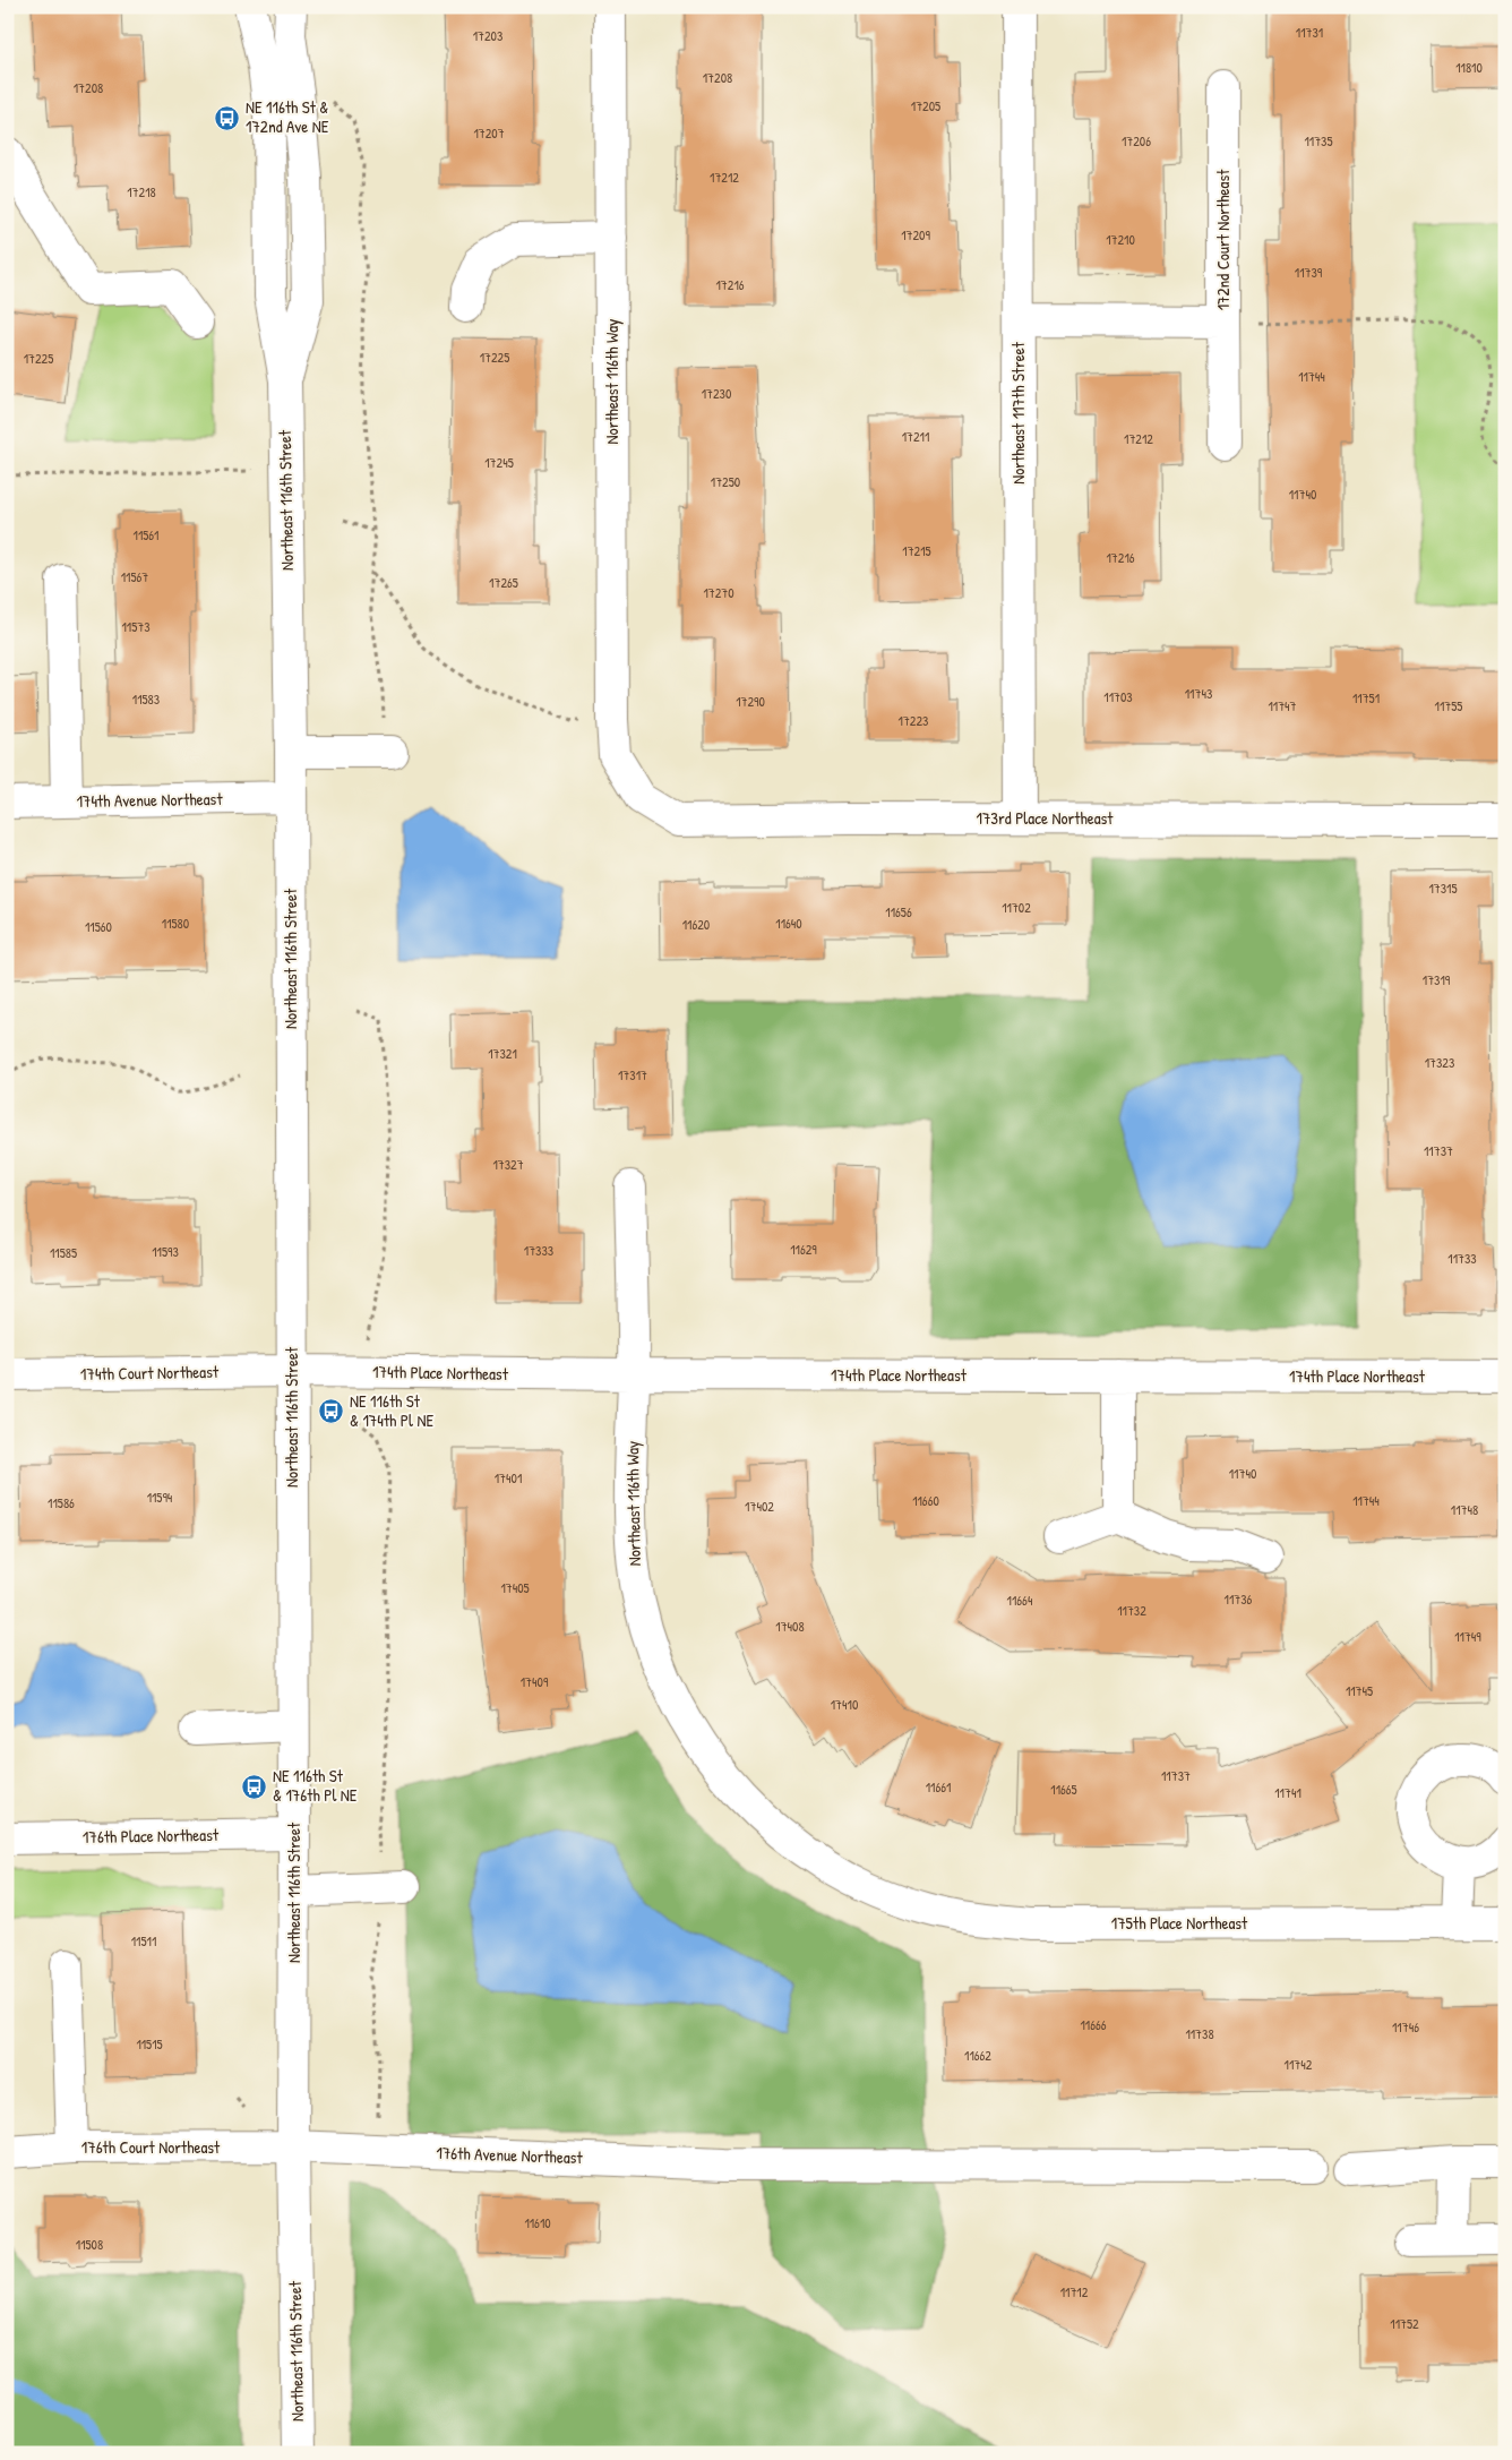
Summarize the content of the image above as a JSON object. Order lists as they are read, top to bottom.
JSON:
{
  "streets": {
    "street": [
      "172nd Court Northeast",
      "Northeast 116th Way",
      "Northeast 117th Street",
      "Northeast 116th Street",
      "174th Avenue Northeast",
      "173rd Place Northeast",
      "174th Court Northeast",
      "174th Place Northeast",
      "176th Place Northeast",
      "175th Place Northeast",
      "176th Court Northeast",
      "176th Avenue Northeast"
    ]
  },
  "crossings": [
    ["172nd Court Northeast", "Northeast 117th Street"],
    ["Northeast 116th Way", "173rd Place Northeast"],
    ["Northeast 116th Way", "174th Place Northeast"],
    ["Northeast 116th Way", "175th Place Northeast"],
    ["Northeast 117th Street", "173rd Place Northeast"],
    ["Northeast 116th Street", "174th Avenue Northeast"],
    ["Northeast 116th Street", "174th Court Northeast"],
    ["Northeast 116th Street", "174th Place Northeast"],
    ["Northeast 116th Street", "176th Place Northeast"],
    ["Northeast 116th Street", "176th Court Northeast"],
    ["Northeast 116th Street", "176th Avenue Northeast"],
    ["174th Court Northeast", "174th Place Northeast"],
    ["176th Court Northeast", "176th Avenue Northeast"]
  ],
  "places": {
    "bus stop": ["NE 116th St & 172nd Ave NE", "NE 116th St & 174th Pl NE", "NE 116th St & 176th Pl NE"]
  },
  "house_numbers": [
    "11731",
    "17203",
    "11810",
    "17208",
    "17208",
    "17205",
    "17207",
    "17206",
    "11735",
    "17212",
    "17218",
    "17209",
    "17210",
    "11739",
    "17216",
    "17225",
    "17225",
    "11744",
    "17230",
    "17211",
    "17212",
    "17245",
    "17250",
    "11740",
    "11561",
    "17215",
    "17216",
    "11567",
    "17265",
    "17270",
    "11573",
    "11743",
    "11703",
    "11751",
    "11583",
    "17290",
    "11747",
    "11755",
    "17223",
    "17315",
    "11702",
    "11656",
    "11580",
    "11640",
    "11620",
    "11560",
    "17319",
    "17321",
    "17323",
    "17317",
    "11737",
    "17327",
    "11629",
    "17333",
    "11593",
    "11585",
    "11733",
    "11740",
    "17401",
    "11594",
    "11660",
    "11744",
    "11586",
    "17402",
    "11748",
    "17405",
    "11736",
    "11664",
    "11732",
    "17408",
    "11749",
    "17409",
    "11745",
    "17410",
    "11737",
    "11661",
    "11665",
    "11741",
    "11511",
    "11666",
    "11746",
    "11738",
    "11515",
    "11662",
    "11742",
    "11610",
    "11508",
    "11712",
    "11752"
  ]
}
